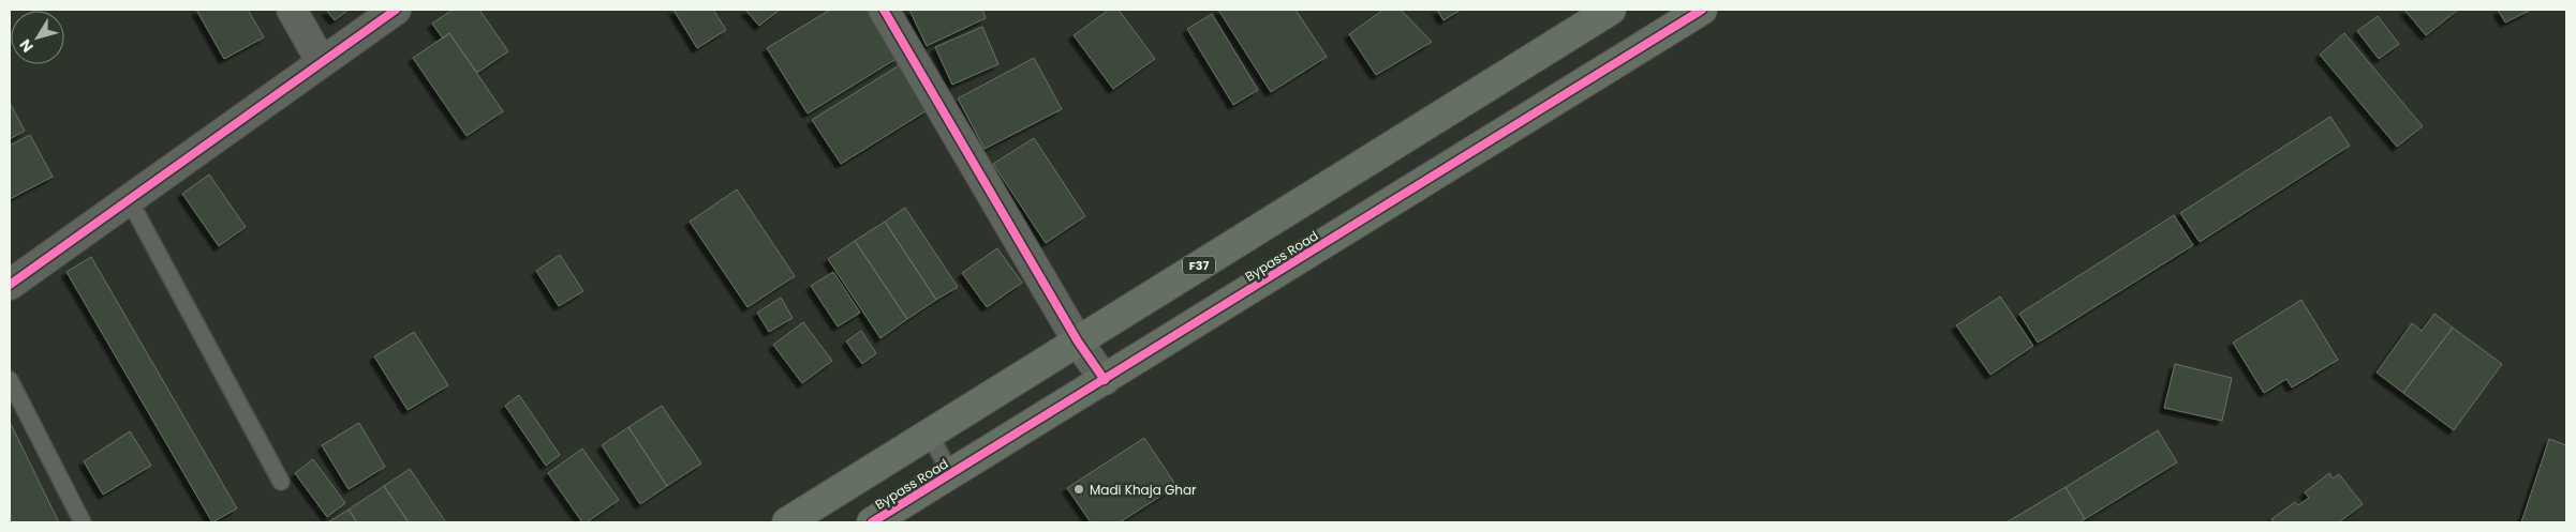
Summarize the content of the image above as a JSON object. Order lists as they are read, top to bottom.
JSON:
{
  "streets": {
    "highway": ["Bypass Road", "F37"]
  },
  "places": ["Madi Khaja Ghar"],
  "north": "bottom left"
}
